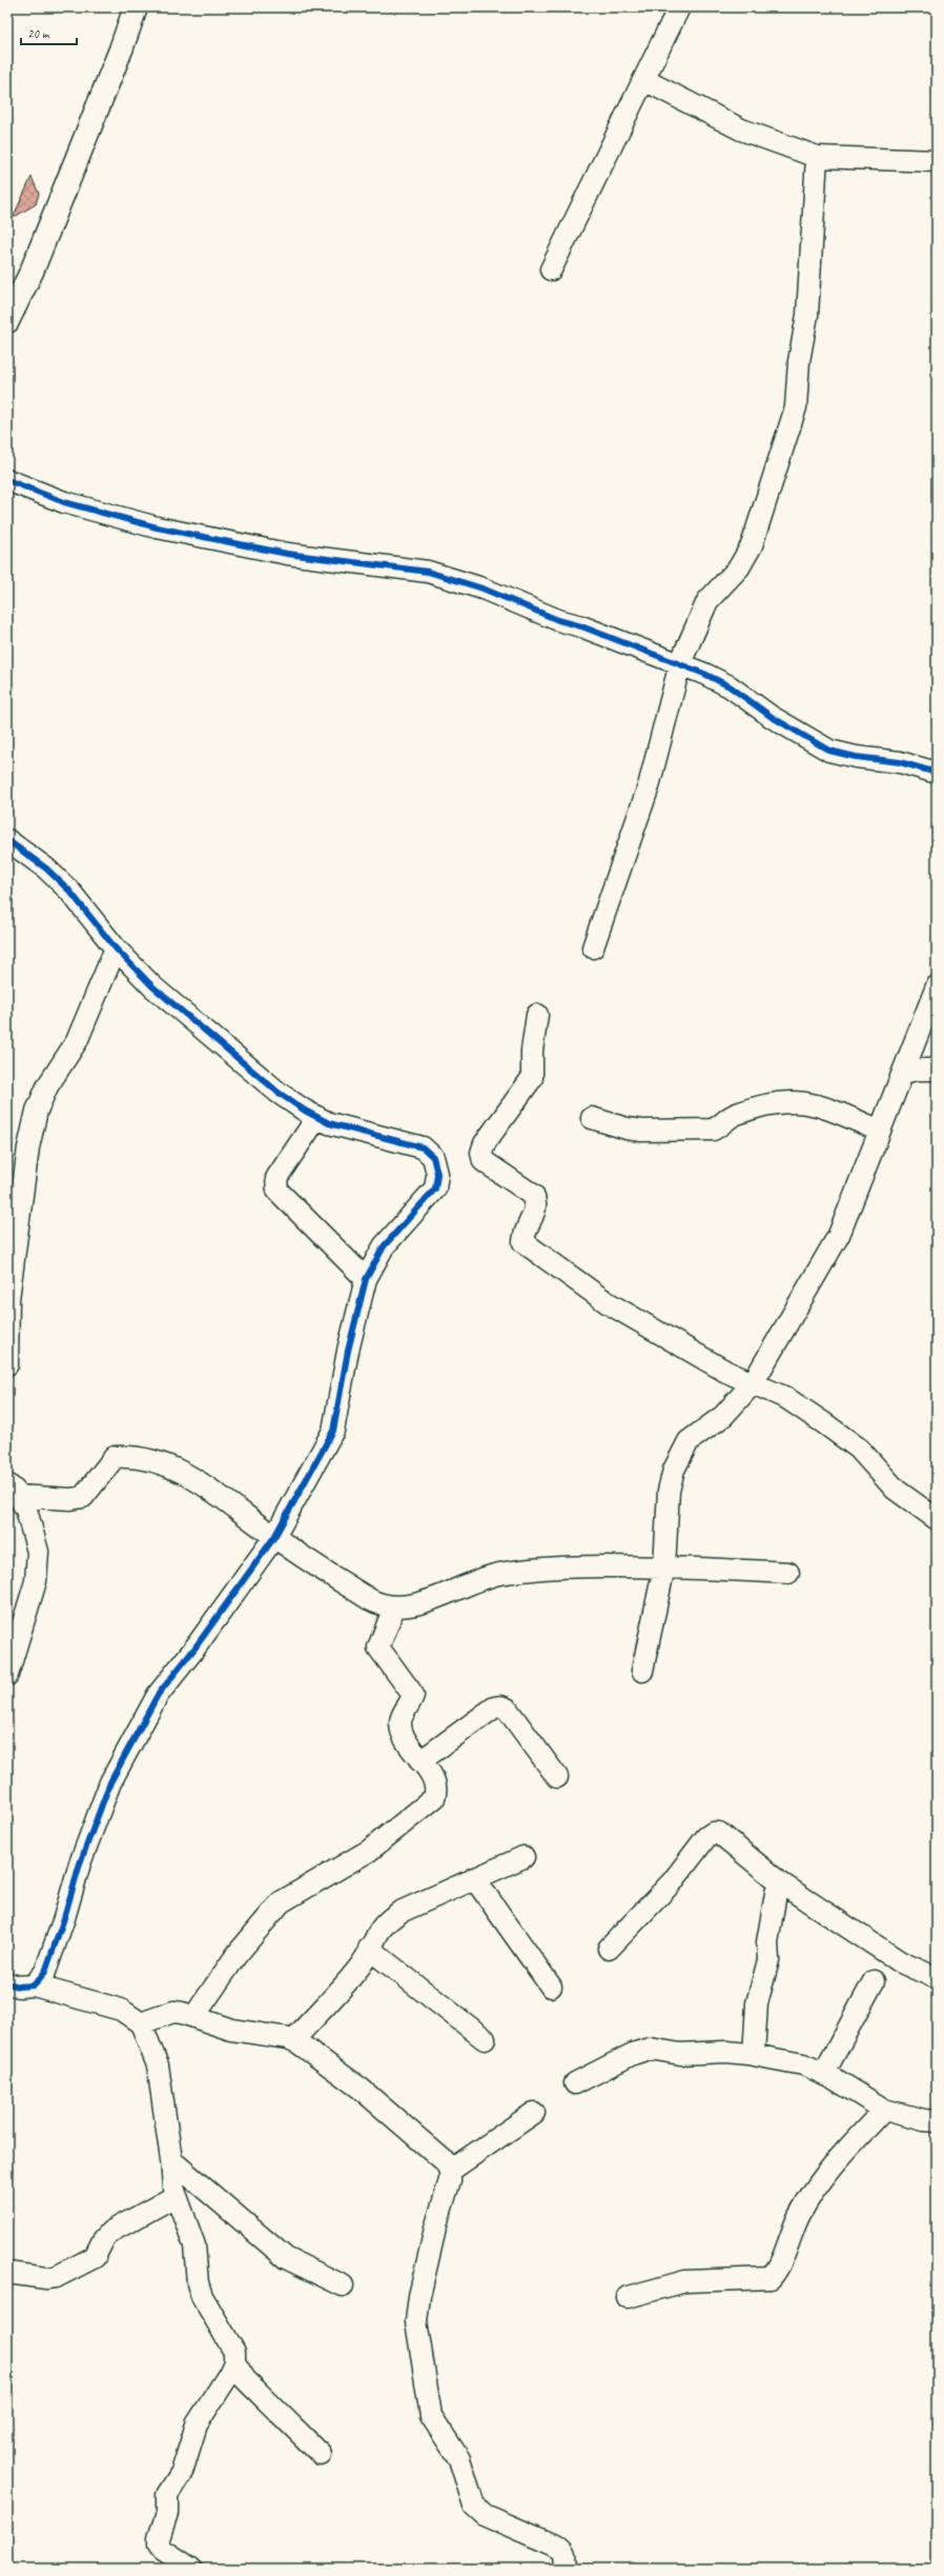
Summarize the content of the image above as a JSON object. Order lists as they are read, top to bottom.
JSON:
{
  "scale_bar": "20 m"
}
